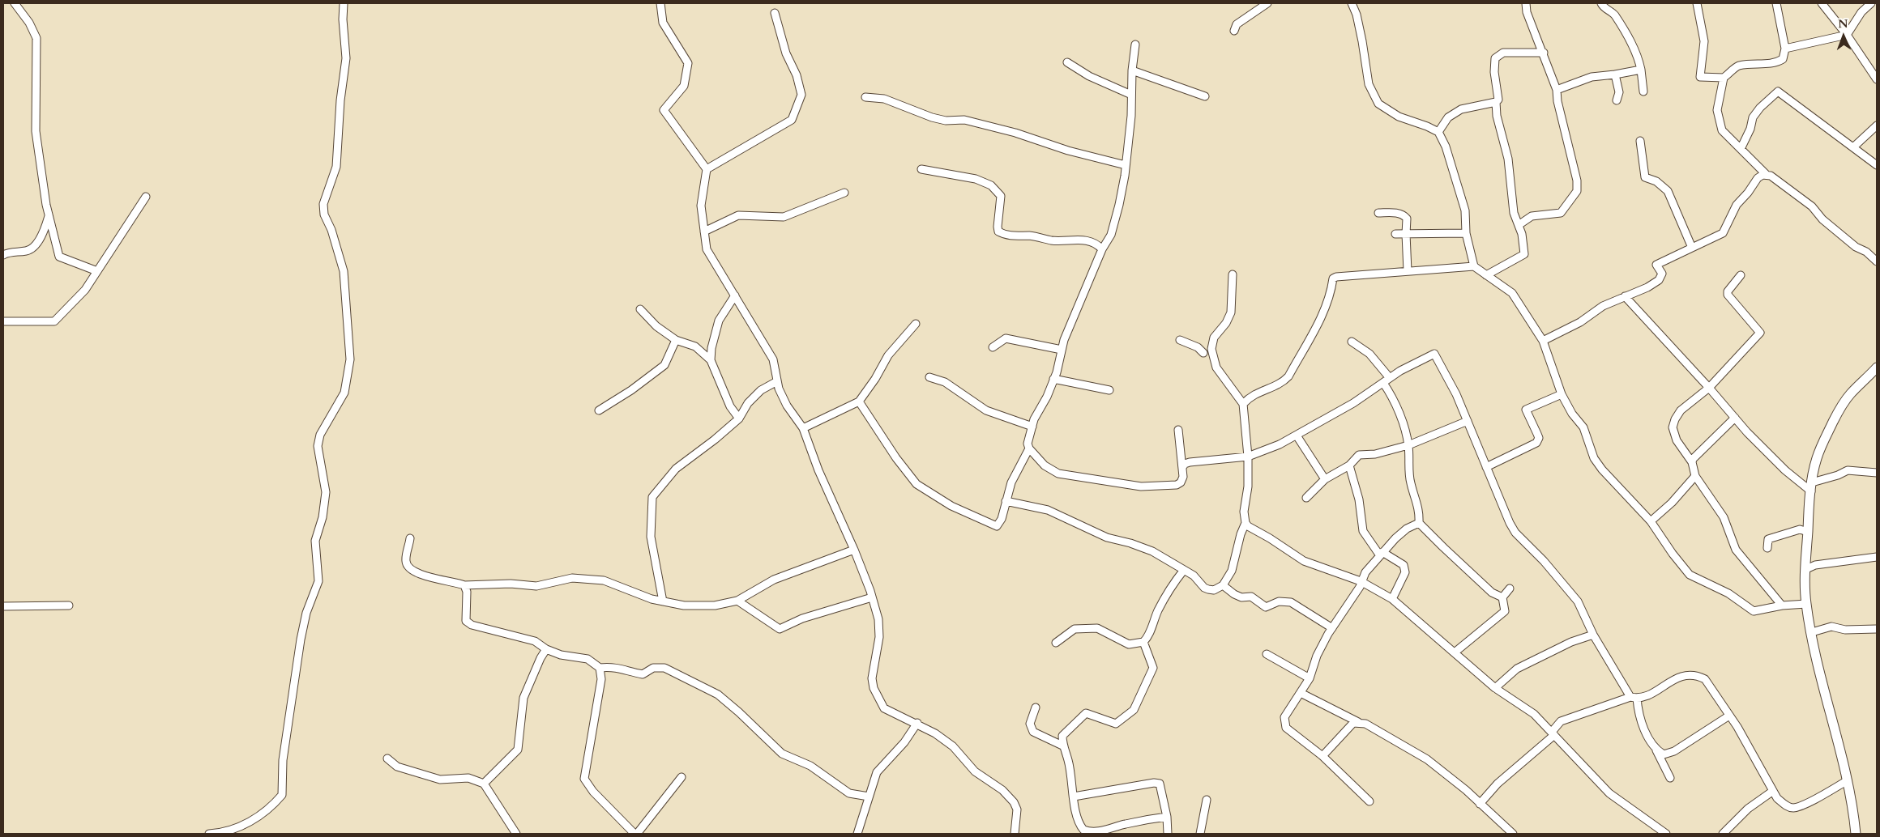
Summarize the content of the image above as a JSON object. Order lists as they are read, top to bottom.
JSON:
{
  "north": "top"
}
